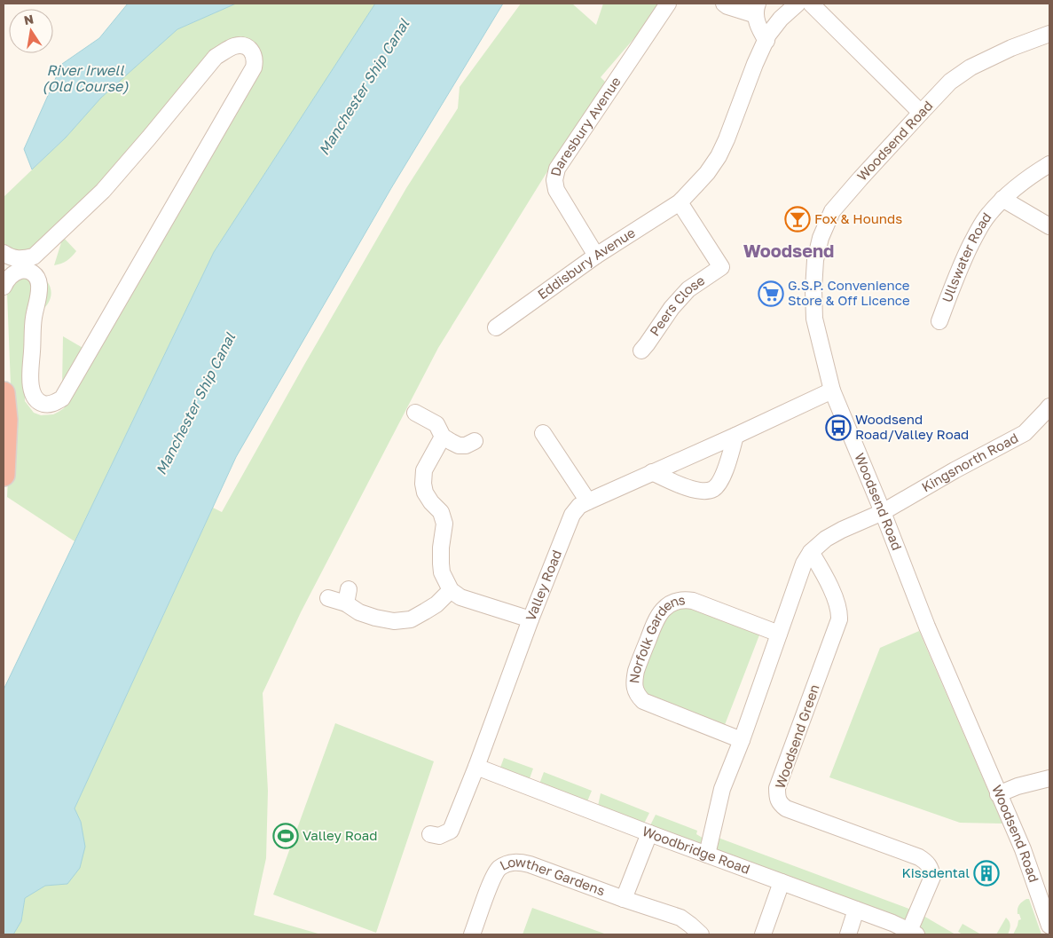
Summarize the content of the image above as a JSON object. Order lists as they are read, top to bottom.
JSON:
{
  "streets": {
    "street": [
      "Daresbury Avenue",
      "Woodsend Road",
      "Ullswater Road",
      "Eddisbury Avenue",
      "Peers Close",
      "Kingsnorth Road",
      "Valley Road",
      "Norfolk Gardens",
      "Woodsend Green",
      "Woodbridge Road",
      "Lowther Gardens"
    ]
  },
  "crossings": [
    ["Daresbury Avenue", "Eddisbury Avenue"],
    ["Woodsend Road", "Kingsnorth Road"],
    ["Woodsend Road", "Valley Road"],
    ["Eddisbury Avenue", "Peers Close"],
    ["Valley Road", "Woodbridge Road"],
    ["Woodsend Green", "Woodbridge Road"],
    ["Woodbridge Road", "Lowther Gardens"]
  ],
  "districts": ["Woodsend"],
  "water": ["River Irwell (Old Course)", "Manchester Ship Canal"],
  "places": {
    "bar": ["Fox & Hounds"],
    "supermarket": ["G.S.P. Convenience Store & Off Licence"],
    "bus stop": ["Woodsend Road/Valley Road"],
    "sports": ["Valley Road"],
    "building": ["Kissdental"]
  },
  "north": "top"
}
